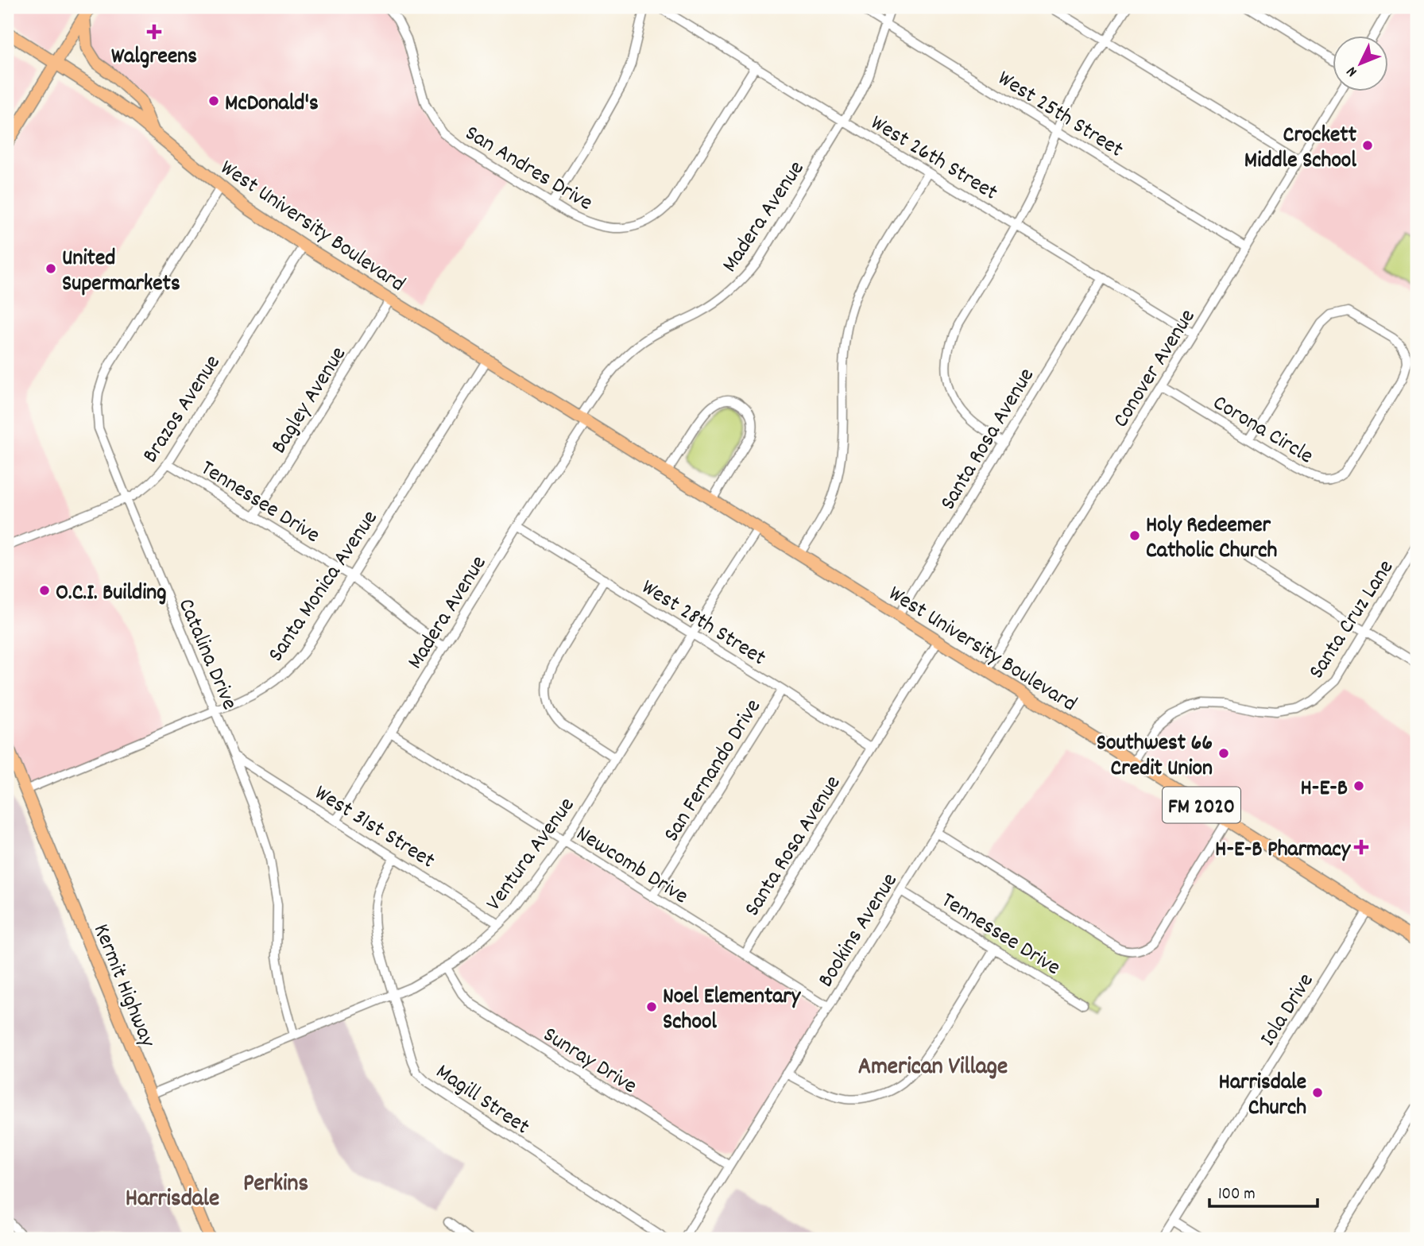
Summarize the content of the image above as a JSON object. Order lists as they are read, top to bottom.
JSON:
{
  "streets": {
    "main road": ["West University Boulevard", "FM 2020", "Kermit Highway"],
    "street": [
      "West 25th Street",
      "West 26th Street",
      "San Andres Drive",
      "Madera Avenue",
      "Conover Avenue",
      "Bagley Avenue",
      "Brazos Avenue",
      "Corona Circle",
      "Santa Rosa Avenue",
      "Tennessee Drive",
      "Santa Monica Avenue",
      "Santa Cruz Lane",
      "West 28th Street",
      "Catalina Drive",
      "San Fernando Drive",
      "West 31st Street",
      "Ventura Avenue",
      "Newcomb Drive",
      "Bookins Avenue",
      "Iola Drive",
      "Sunray Drive",
      "Magill Street"
    ]
  },
  "crossings": [
    ["West 25th Street", "Madera Avenue"],
    ["West 25th Street", "Conover Avenue"],
    ["West 26th Street", "San Andres Drive"],
    ["West 26th Street", "Madera Avenue"],
    ["West 26th Street", "Conover Avenue"],
    ["West 26th Street", "Santa Rosa Avenue"],
    ["Madera Avenue", "West University Boulevard"],
    ["Madera Avenue", "Tennessee Drive"],
    ["Madera Avenue", "West 28th Street"],
    ["Madera Avenue", "West 31st Street"],
    ["Madera Avenue", "Newcomb Drive"],
    ["West University Boulevard", "Conover Avenue"],
    ["West University Boulevard", "Bagley Avenue"],
    ["West University Boulevard", "Brazos Avenue"],
    ["West University Boulevard", "Santa Rosa Avenue"],
    ["West University Boulevard", "Santa Monica Avenue"],
    ["West University Boulevard", "Santa Cruz Lane"],
    ["West University Boulevard", "Catalina Drive"],
    ["West University Boulevard", "Ventura Avenue"],
    ["West University Boulevard", "Bookins Avenue"],
    ["West University Boulevard", "Iola Drive"],
    ["Conover Avenue", "Corona Circle"],
    ["Bagley Avenue", "Tennessee Drive"],
    ["Brazos Avenue", "Tennessee Drive"],
    ["Brazos Avenue", "Catalina Drive"],
    ["Santa Rosa Avenue", "West 28th Street"],
    ["Santa Rosa Avenue", "Newcomb Drive"],
    ["Tennessee Drive", "Santa Monica Avenue"],
    ["Tennessee Drive", "Bookins Avenue"],
    ["Santa Monica Avenue", "Catalina Drive"],
    ["Santa Monica Avenue", "Kermit Highway"],
    ["West 28th Street", "San Fernando Drive"],
    ["West 28th Street", "Ventura Avenue"],
    ["Catalina Drive", "West 31st Street"],
    ["Catalina Drive", "Ventura Avenue"],
    ["San Fernando Drive", "Newcomb Drive"],
    ["West 31st Street", "Ventura Avenue"],
    ["West 31st Street", "Magill Street"],
    ["Ventura Avenue", "Newcomb Drive"],
    ["Ventura Avenue", "Kermit Highway"],
    ["Ventura Avenue", "Sunray Drive"],
    ["Ventura Avenue", "Magill Street"],
    ["Newcomb Drive", "Bookins Avenue"],
    ["Bookins Avenue", "Sunray Drive"]
  ],
  "districts": ["American Village", "Perkins", "Harrisdale"],
  "places": {
    "health": ["Walgreens", "H-E-B Pharmacy"],
    "other": [
      "McDonald's",
      "Crockett Middle School",
      "United Supermarkets",
      "Holy Redeemer Catholic Church",
      "O.C.I. Building",
      "Southwest 66 Credit Union",
      "H-E-B",
      "Noel Elementary School",
      "Harrisdale Church"
    ]
  },
  "scale_bar": "100 m",
  "north": "bottom left"
}
